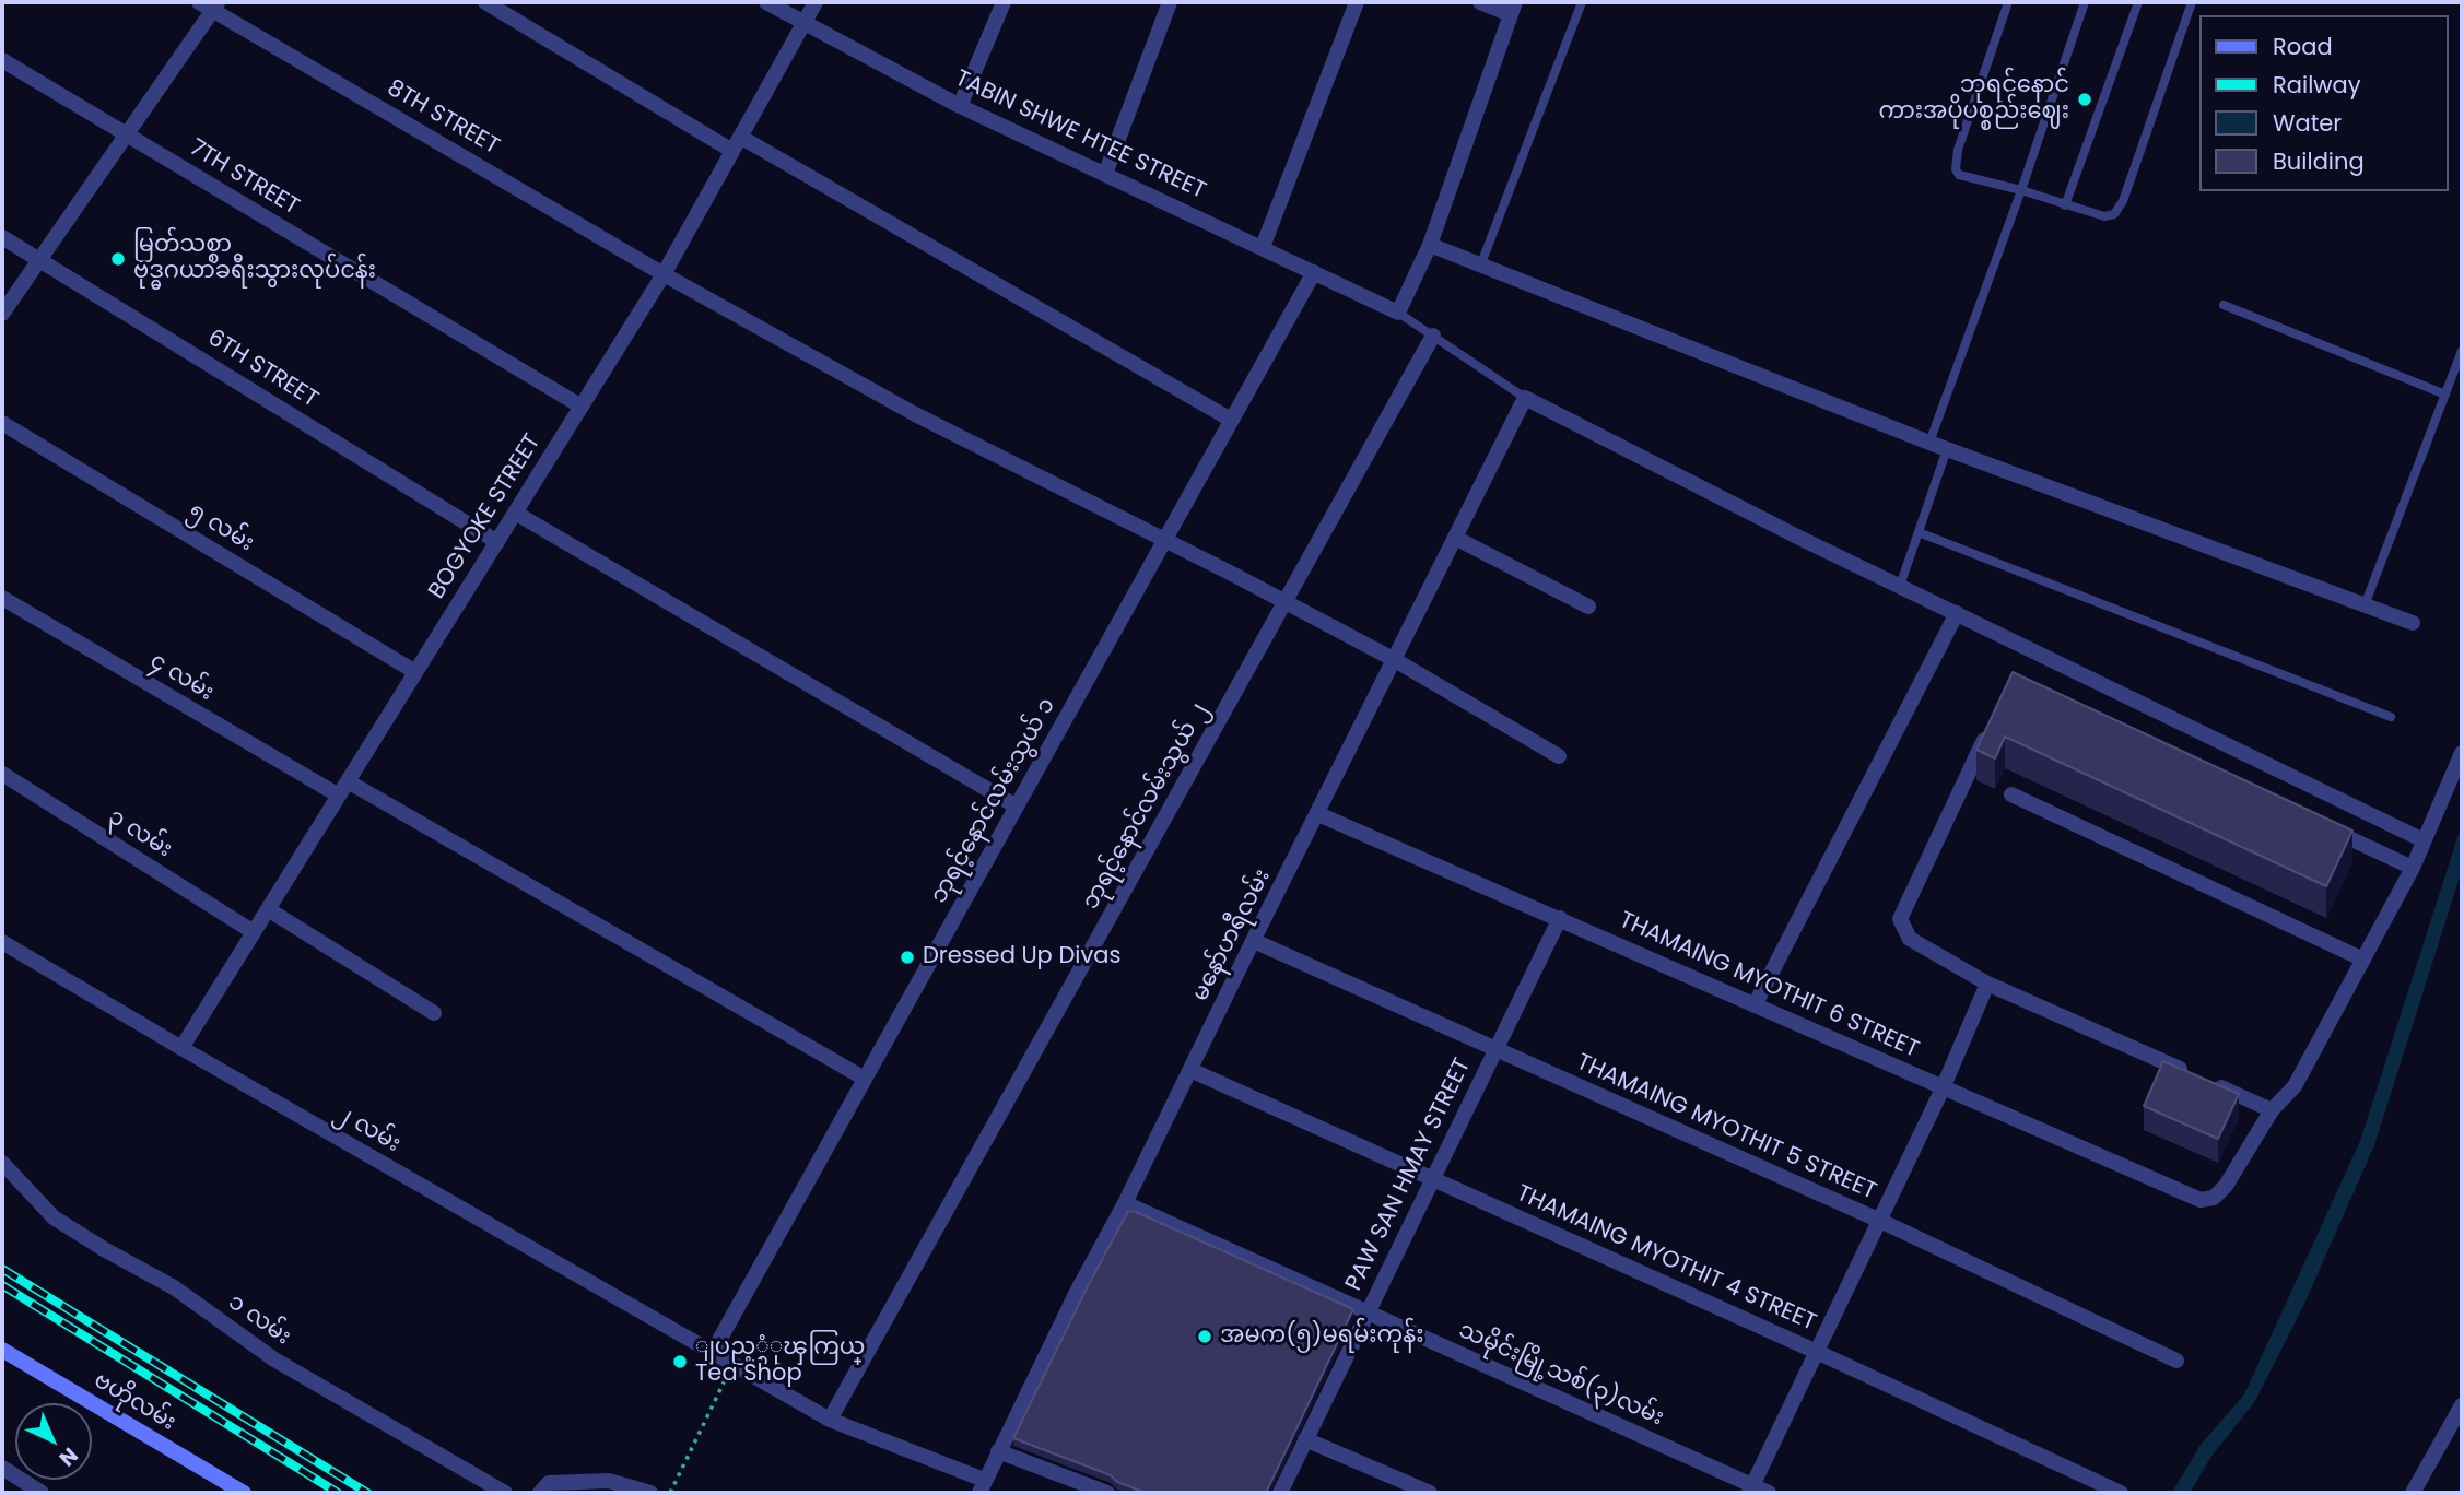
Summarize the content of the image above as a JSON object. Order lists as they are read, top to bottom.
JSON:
{
  "streets": {
    "main road": ["ဗဟိုလမ်း"],
    "street": [
      "8TH STREET",
      "TABIN SHWE HTEE STREET",
      "7TH STREET",
      "6TH STREET",
      "BOGYOKE STREET",
      "၅ လမ်း",
      "၄ လမ်း",
      "ဘုရင့်နောင်လမ်းသွယ် ၁",
      "ဘုရင့်နောင်လမ်းသွယ် ၂",
      "၃ လမ်း",
      "မနော်ဟရီလမ်း",
      "THAMAING MYOTHIT 6 STREET",
      "THAMAING MYOTHIT 5 STREET",
      "၂ လမ်း",
      "PAW SAN HMAY STREET",
      "THAMAING MYOTHIT 4 STREET",
      "၁ လမ်း",
      "သမိုင်းမြို့သစ်(၃)လမ်း"
    ]
  },
  "crossings": [
    ["8TH STREET", "BOGYOKE STREET"],
    ["8TH STREET", "ဘုရင့်နောင်လမ်းသွယ် ၁"],
    ["8TH STREET", "ဘုရင့်နောင်လမ်းသွယ် ၂"],
    ["8TH STREET", "မနော်ဟရီလမ်း"],
    ["TABIN SHWE HTEE STREET", "BOGYOKE STREET"],
    ["TABIN SHWE HTEE STREET", "ဘုရင့်နောင်လမ်းသွယ် ၁"],
    ["7TH STREET", "BOGYOKE STREET"],
    ["6TH STREET", "BOGYOKE STREET"],
    ["BOGYOKE STREET", "၅ လမ်း"],
    ["BOGYOKE STREET", "၄ လမ်း"],
    ["BOGYOKE STREET", "၃ လမ်း"],
    ["BOGYOKE STREET", "၂ လမ်း"],
    ["ဘုရင့်နောင်လမ်းသွယ် ၁", "၂ လမ်း"],
    ["ဘုရင့်နောင်လမ်းသွယ် ၂", "၂ လမ်း"],
    ["မနော်ဟရီလမ်း", "THAMAING MYOTHIT 6 STREET"],
    ["မနော်ဟရီလမ်း", "THAMAING MYOTHIT 5 STREET"],
    ["မနော်ဟရီလမ်း", "၂ လမ်း"],
    ["မနော်ဟရီလမ်း", "THAMAING MYOTHIT 4 STREET"],
    ["မနော်ဟရီလမ်း", "သမိုင်းမြို့သစ်(၃)လမ်း"],
    ["THAMAING MYOTHIT 6 STREET", "PAW SAN HMAY STREET"],
    ["THAMAING MYOTHIT 5 STREET", "PAW SAN HMAY STREET"],
    ["PAW SAN HMAY STREET", "THAMAING MYOTHIT 4 STREET"],
    ["PAW SAN HMAY STREET", "သမိုင်းမြို့သစ်(၃)လမ်း"]
  ],
  "places": [
    "ဘုရင့်နောင် ကားအပိုပစ္စည်းဈေး",
    "မြတ်သစ္စာ ဗုဒ္ဓဂယာခရီးသွားလုပ်ငန်း",
    "Dressed Up Divas",
    "အမက(၅)မရမ်းကုန်း",
    "ျပည့္စံုၾကြယ္ Tea Shop"
  ],
  "legend": [
    "Road",
    "Railway",
    "Water",
    "Building"
  ],
  "north": "bottom right"
}
